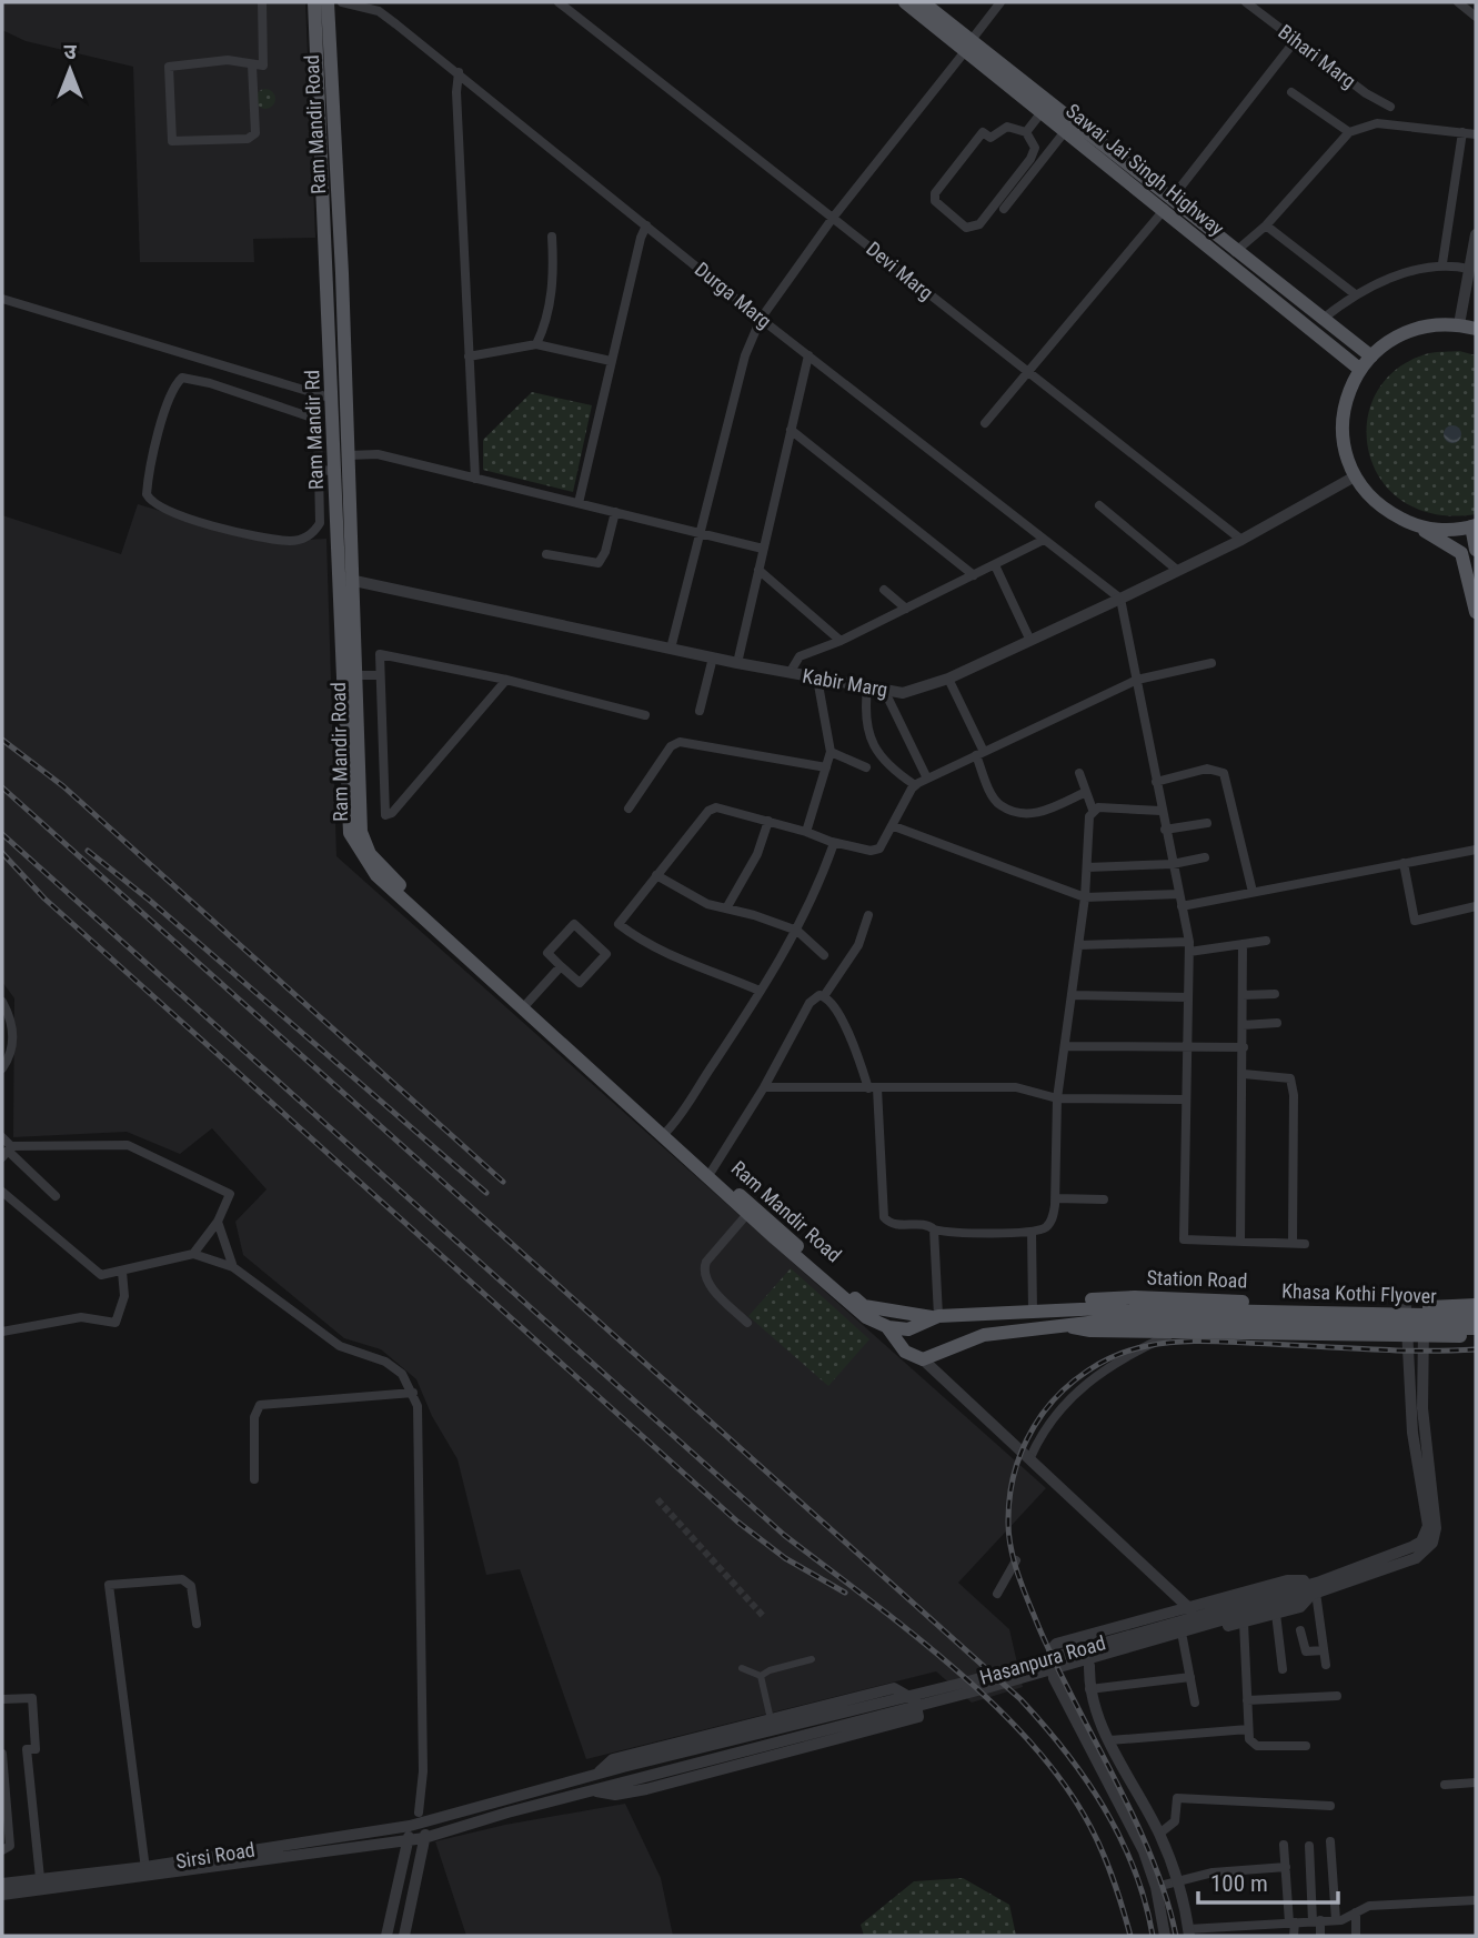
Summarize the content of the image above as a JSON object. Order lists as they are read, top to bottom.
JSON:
{
  "streets": {
    "main road": [
      "Ram Mandir Road",
      "Sawai Jai Singh Highway",
      "Ram Mandir Rd",
      "Station Road",
      "Khasa Kothi Flyover"
    ],
    "street": [
      "Bihari Marg",
      "Devi Marg",
      "Durga Marg",
      "Kabir Marg",
      "Hasanpura Road",
      "Sirsi Road"
    ]
  },
  "crossings": [
    ["Ram Mandir Road", "Ram Mandir Rd"],
    ["Ram Mandir Road", "Kabir Marg"],
    ["Ram Mandir Road", "Station Road"],
    ["Devi Marg", "Kabir Marg"],
    ["Durga Marg", "Kabir Marg"],
    ["Ram Mandir Rd", "Kabir Marg"],
    ["Station Road", "Khasa Kothi Flyover"],
    ["Station Road", "Hasanpura Road"],
    ["Hasanpura Road", "Sirsi Road"]
  ],
  "scale_bar": "100 m",
  "north": "top"
}
